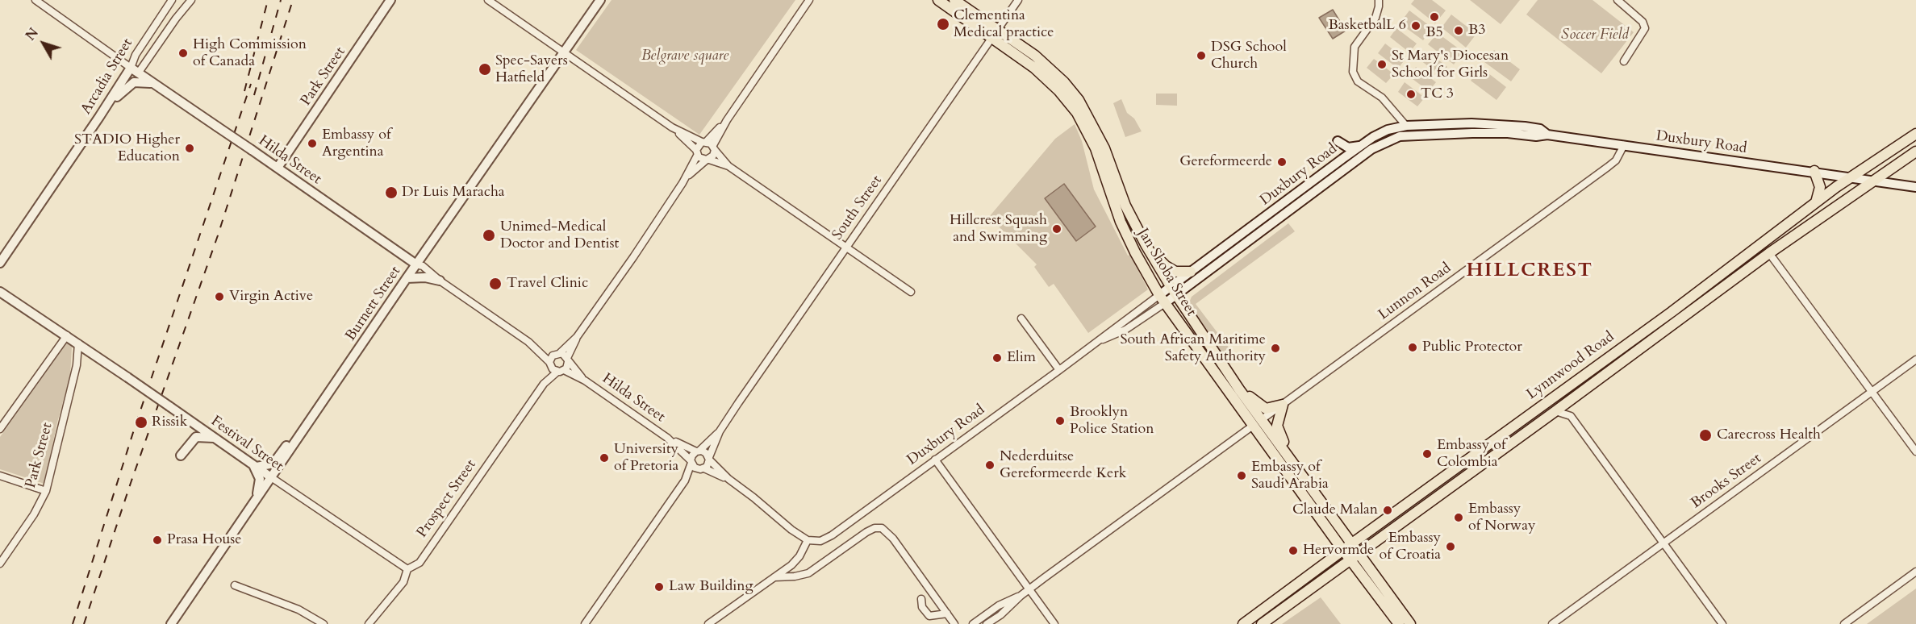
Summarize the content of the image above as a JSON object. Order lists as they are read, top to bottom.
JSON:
{
  "streets": {
    "main road": ["Jan Shoba Street", "Lynnwood Road"],
    "street": [
      "Arcadia Street",
      "Park Street",
      "Duxbury Road",
      "Hilda Street",
      "South Street",
      "Lunnon Road",
      "Burnett Street",
      "Festival Street",
      "Brooks Street",
      "Prospect Street"
    ]
  },
  "crossings": [
    ["Arcadia Street", "Hilda Street"],
    ["Park Street", "Hilda Street"],
    ["Park Street", "Festival Street"],
    ["Duxbury Road", "Jan Shoba Street"],
    ["Duxbury Road", "Lunnon Road"],
    ["Duxbury Road", "Lynnwood Road"],
    ["Hilda Street", "South Street"],
    ["Hilda Street", "Burnett Street"],
    ["Hilda Street", "Prospect Street"],
    ["South Street", "Jan Shoba Street"],
    ["Jan Shoba Street", "Lunnon Road"],
    ["Jan Shoba Street", "Lynnwood Road"],
    ["Burnett Street", "Festival Street"],
    ["Festival Street", "Prospect Street"]
  ],
  "districts": ["HILLCREST"],
  "parks": ["Soccer Field", "Belgrave square"],
  "places": [
    "B5",
    "Clementina Medical practice",
    "BasketbalL 6",
    "B3",
    "High Commission of Canada",
    "DSG School Church",
    "St Mary's Diocesan School for Girls",
    "Spec-Savers Hatfield",
    "TC 3",
    "Embassy of Argentina",
    "STADIO Higher Education",
    "Gereformeerde",
    "Dr Luis Maracha",
    "Hillcrest Squash and Swimming",
    "Unimed-Medical Doctor and Dentist",
    "Travel Clinic",
    "Virgin Active",
    "Public Protector",
    "South African Maritime Safety Authority",
    "Elim",
    "Brooklyn Police Station",
    "Rissik",
    "Carecross Health",
    "Embassy of Colombia",
    "University of Pretoria",
    "Nederduitse Gereformeerde Kerk",
    "Embassy of Saudi Arabia",
    "Claude Malan",
    "Embassy of Norway",
    "Prasa House",
    "Embassy of Croatia",
    "Hervormde",
    "Law Building"
  ],
  "north": "top left"
}
